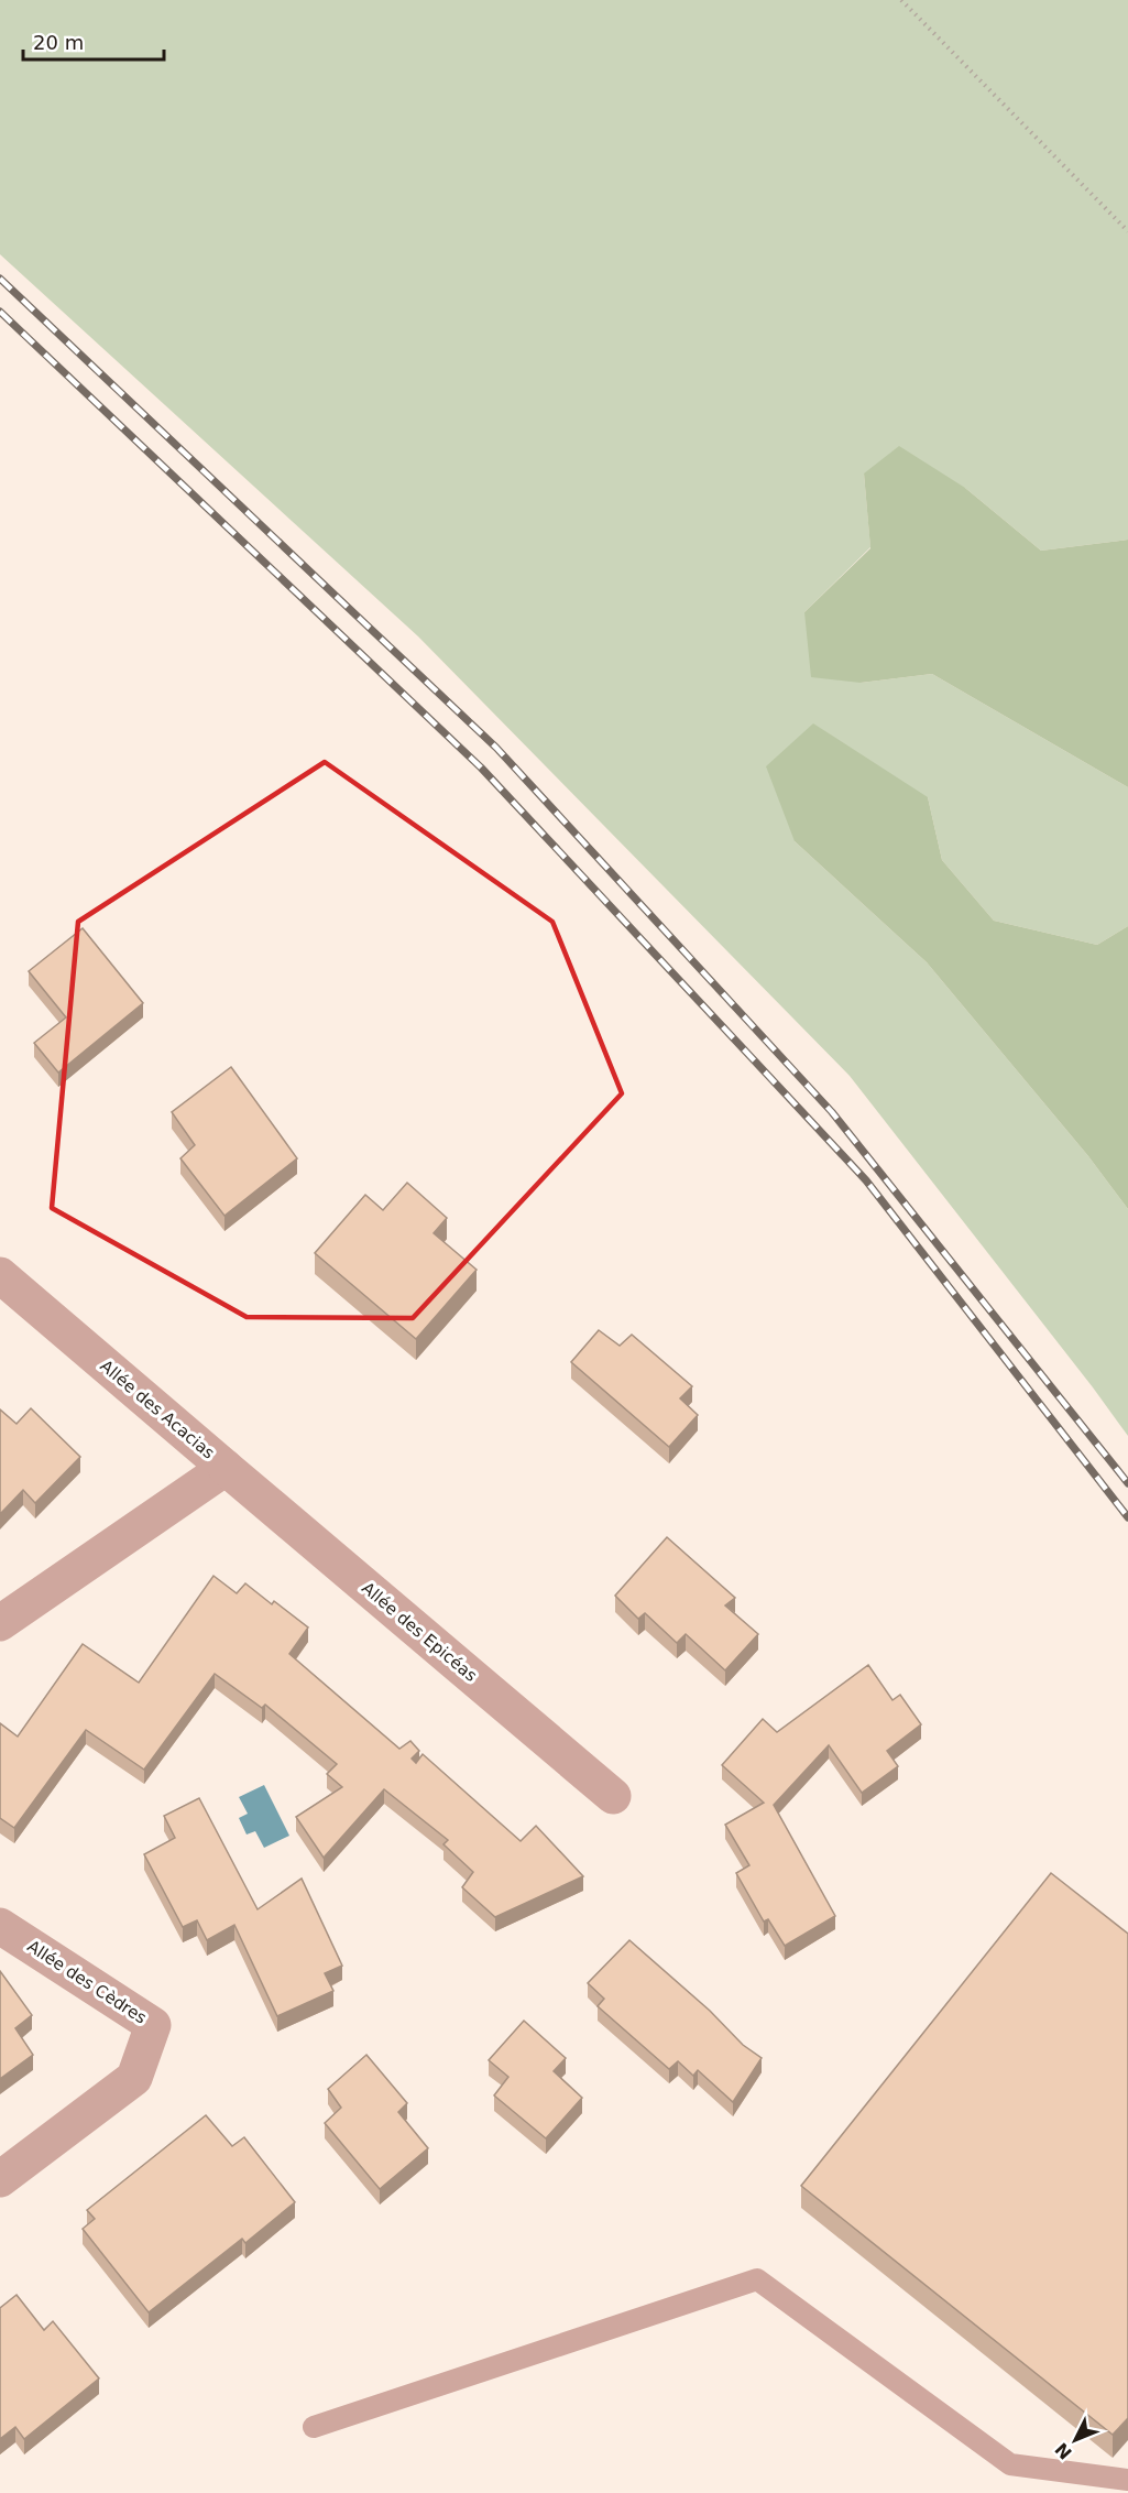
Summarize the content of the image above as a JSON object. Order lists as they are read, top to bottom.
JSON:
{
  "streets": {
    "street": ["Allée des Acacias", "Allée des Epicéas", "Allée des Cèdres"]
  },
  "crossings": [
    ["Allée des Acacias", "Allée des Epicéas"]
  ],
  "scale_bar": "20 m",
  "north": "bottom left"
}
